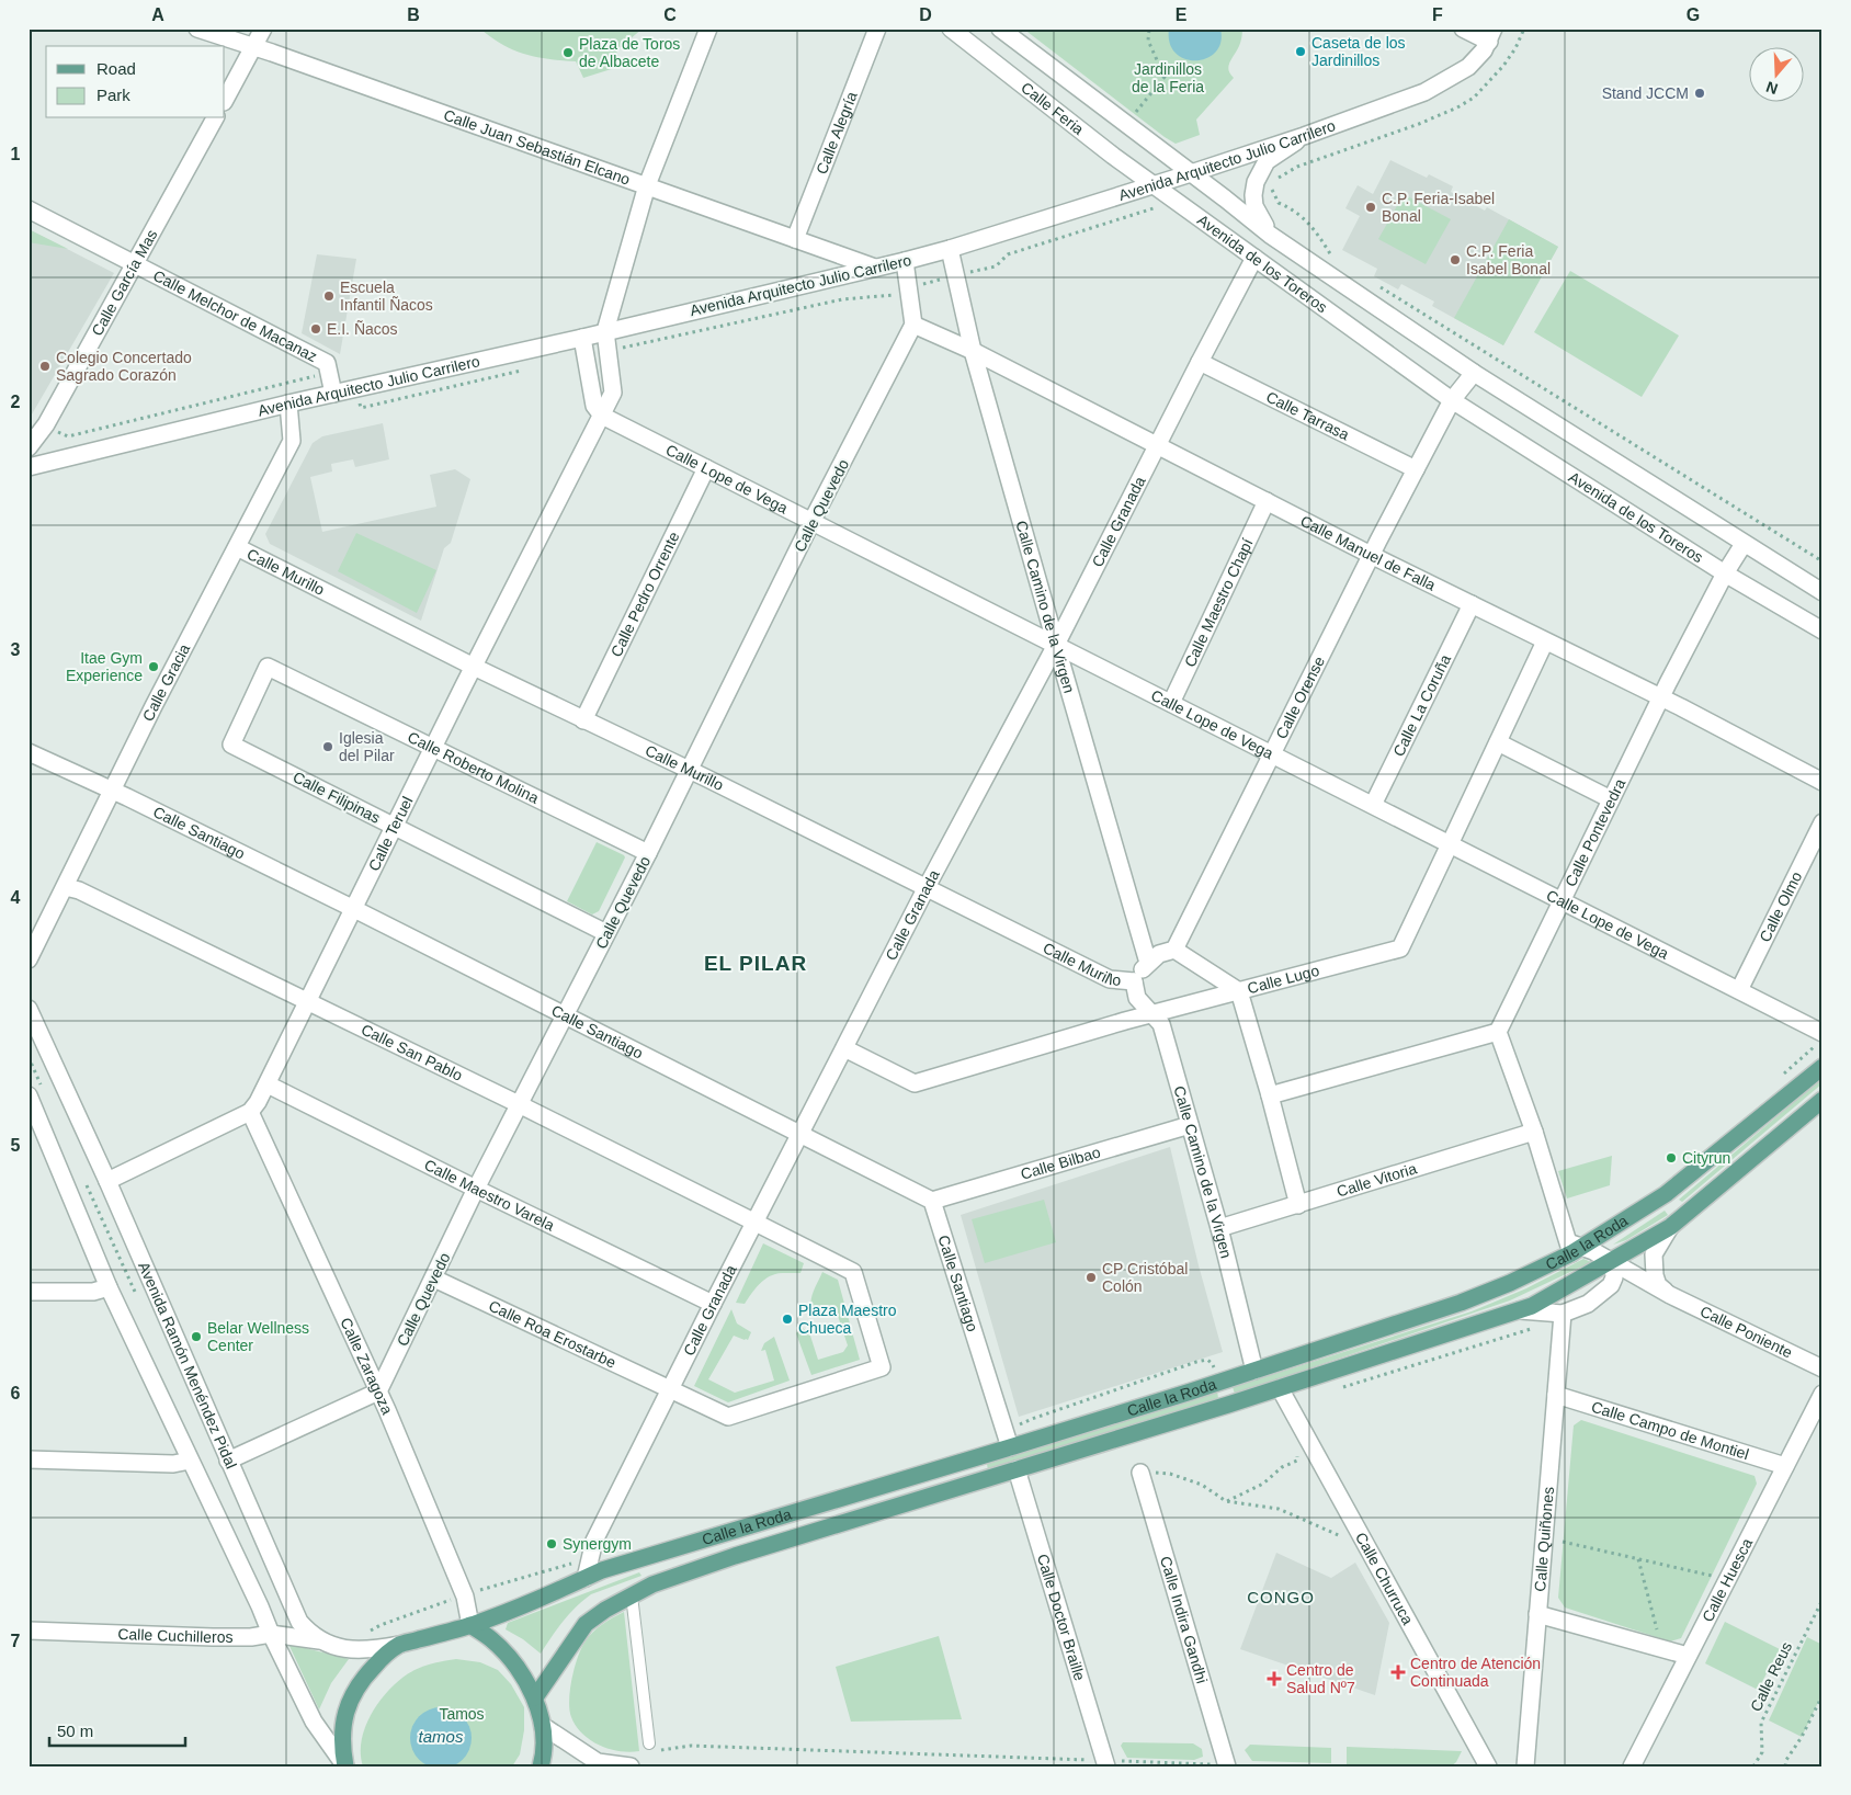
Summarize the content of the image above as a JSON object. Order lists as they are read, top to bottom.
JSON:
{
  "streets": {
    "main road": ["Calle la Roda"],
    "street": [
      "Calle Feria",
      "Calle Alegría",
      "Calle Juan Sebastián Elcano",
      "Avenida Arquitecto Julio Carrilero",
      "Avenida de los Toreros",
      "Calle García Mas",
      "Calle Melchor de Macanaz",
      "Calle Tarrasa",
      "Calle Lope de Vega",
      "Calle Quevedo",
      "Calle Granada",
      "Calle Manuel de Falla",
      "Calle Murillo",
      "Calle Pedro Orrente",
      "Calle Maestro Chapí",
      "Calle Camino de la Virgen",
      "Calle Gracia",
      "Calle Orense",
      "Calle La Coruña",
      "Calle Roberto Molina",
      "Calle Filipinas",
      "Calle Pontevedra",
      "Calle Santiago",
      "Calle Teruel",
      "Calle Olmo",
      "Calle Lugo",
      "Calle San Pablo",
      "Calle Bilbao",
      "Calle Vitoria",
      "Calle Maestro Varela",
      "Calle Poniente",
      "Calle Roa Erostarbe",
      "Avenida Ramón Menéndez Pidal",
      "Calle Zaragoza",
      "Calle Campo de Montiel",
      "Calle Quiñones",
      "Calle Churruca",
      "Calle Huesca",
      "Calle Doctor Braille",
      "Calle Indira Gandhi",
      "Calle Cuchilleros"
    ],
    "path": ["Calle Reus"]
  },
  "crossings": [
    ["Calle Feria", "Avenida Arquitecto Julio Carrilero"],
    ["Calle Feria", "Avenida de los Toreros"],
    ["Calle Alegría", "Calle Juan Sebastián Elcano"],
    ["Calle Juan Sebastián Elcano", "Avenida Arquitecto Julio Carrilero"],
    ["Avenida Arquitecto Julio Carrilero", "Avenida de los Toreros"],
    ["Avenida Arquitecto Julio Carrilero", "Calle García Mas"],
    ["Avenida Arquitecto Julio Carrilero", "Calle Melchor de Macanaz"],
    ["Avenida Arquitecto Julio Carrilero", "Calle Camino de la Virgen"],
    ["Avenida Arquitecto Julio Carrilero", "Calle Gracia"],
    ["Avenida Arquitecto Julio Carrilero", "Calle Teruel"],
    ["Avenida de los Toreros", "Calle Granada"],
    ["Avenida de los Toreros", "Calle Orense"],
    ["Avenida de los Toreros", "Calle Pontevedra"],
    ["Calle García Mas", "Calle Melchor de Macanaz"],
    ["Calle Tarrasa", "Calle Granada"],
    ["Calle Tarrasa", "Calle Orense"],
    ["Calle Lope de Vega", "Calle Quevedo"],
    ["Calle Lope de Vega", "Calle Granada"],
    ["Calle Lope de Vega", "Calle Pedro Orrente"],
    ["Calle Lope de Vega", "Calle Maestro Chapí"],
    ["Calle Lope de Vega", "Calle Camino de la Virgen"],
    ["Calle Lope de Vega", "Calle Orense"],
    ["Calle Lope de Vega", "Calle La Coruña"],
    ["Calle Lope de Vega", "Calle Pontevedra"],
    ["Calle Lope de Vega", "Calle Teruel"],
    ["Calle Lope de Vega", "Calle Olmo"],
    ["Calle Lope de Vega", "Calle Lugo"],
    ["Calle Quevedo", "Calle Manuel de Falla"],
    ["Calle Quevedo", "Calle Murillo"],
    ["Calle Quevedo", "Calle Roberto Molina"],
    ["Calle Quevedo", "Calle Filipinas"],
    ["Calle Quevedo", "Calle Santiago"],
    ["Calle Quevedo", "Calle San Pablo"],
    ["Calle Quevedo", "Calle Maestro Varela"],
    ["Calle Quevedo", "Calle Roa Erostarbe"],
    ["Calle Quevedo", "Calle Zaragoza"],
    ["Calle Granada", "Calle Manuel de Falla"],
    ["Calle Granada", "Calle Murillo"],
    ["Calle Granada", "Calle Camino de la Virgen"],
    ["Calle Granada", "Calle Santiago"],
    ["Calle Granada", "Calle Lugo"],
    ["Calle Granada", "Calle San Pablo"],
    ["Calle Granada", "Calle Maestro Varela"],
    ["Calle Granada", "Calle la Roda"],
    ["Calle Granada", "Calle Roa Erostarbe"],
    ["Calle Manuel de Falla", "Calle Maestro Chapí"],
    ["Calle Manuel de Falla", "Calle Camino de la Virgen"],
    ["Calle Manuel de Falla", "Calle Orense"],
    ["Calle Manuel de Falla", "Calle La Coruña"],
    ["Calle Manuel de Falla", "Calle Pontevedra"],
    ["Calle Manuel de Falla", "Calle Lugo"],
    ["Calle Murillo", "Calle Pedro Orrente"],
    ["Calle Murillo", "Calle Camino de la Virgen"],
    ["Calle Murillo", "Calle Gracia"],
    ["Calle Murillo", "Calle Teruel"],
    ["Calle Camino de la Virgen", "Calle Lugo"],
    ["Calle Camino de la Virgen", "Calle Bilbao"],
    ["Calle Camino de la Virgen", "Calle Vitoria"],
    ["Calle Camino de la Virgen", "Calle la Roda"],
    ["Calle Gracia", "Calle Santiago"],
    ["Calle Gracia", "Calle San Pablo"],
    ["Calle Roberto Molina", "Calle Filipinas"],
    ["Calle Roberto Molina", "Calle Teruel"],
    ["Calle Filipinas", "Calle Teruel"],
    ["Calle Santiago", "Calle Teruel"],
    ["Calle Santiago", "Calle Bilbao"],
    ["Calle Santiago", "Calle la Roda"],
    ["Calle Teruel", "Calle San Pablo"],
    ["Calle Teruel", "Calle Maestro Varela"],
    ["Calle Teruel", "Calle Zaragoza"],
    ["Calle la Roda", "Calle Poniente"],
    ["Calle la Roda", "Avenida Ramón Menéndez Pidal"],
    ["Calle la Roda", "Calle Zaragoza"],
    ["Calle la Roda", "Calle Quiñones"],
    ["Calle la Roda", "Calle Churruca"],
    ["Calle la Roda", "Calle Doctor Braille"],
    ["Avenida Ramón Menéndez Pidal", "Calle Cuchilleros"],
    ["Calle Campo de Montiel", "Calle Quiñones"],
    ["Calle Campo de Montiel", "Calle Huesca"]
  ],
  "districts": ["EL PILAR", "CONGO"],
  "water": ["tamos"],
  "parks": ["Jardinillos de la Feria", "Tamos"],
  "places": {
    "other": [
      "Caseta de los Jardinillos",
      "Plaza de Toros de Albacete",
      "Stand JCCM",
      "C.P. Feria-Isabel Bonal",
      "C.P. Feria Isabel Bonal",
      "Escuela Infantil Ñacos",
      "E.I. Ñacos",
      "Colegio Concertado Sagrado Corazón",
      "Itae Gym Experience",
      "Iglesia del Pilar",
      "Cityrun",
      "CP Cristóbal Colón",
      "Plaza Maestro Chueca",
      "Belar Wellness Center",
      "Synergym"
    ],
    "health": ["Centro de Atención Continuada", "Centro de Salud Nº7"]
  },
  "legend": ["Road", "Park"],
  "scale_bar": "50 m",
  "north": "bottom",
  "grid": {
    "columns": [
      "A",
      "B",
      "C",
      "D",
      "E",
      "F",
      "G"
    ],
    "rows": [
      "1",
      "2",
      "3",
      "4",
      "5",
      "6",
      "7"
    ]
  }
}
